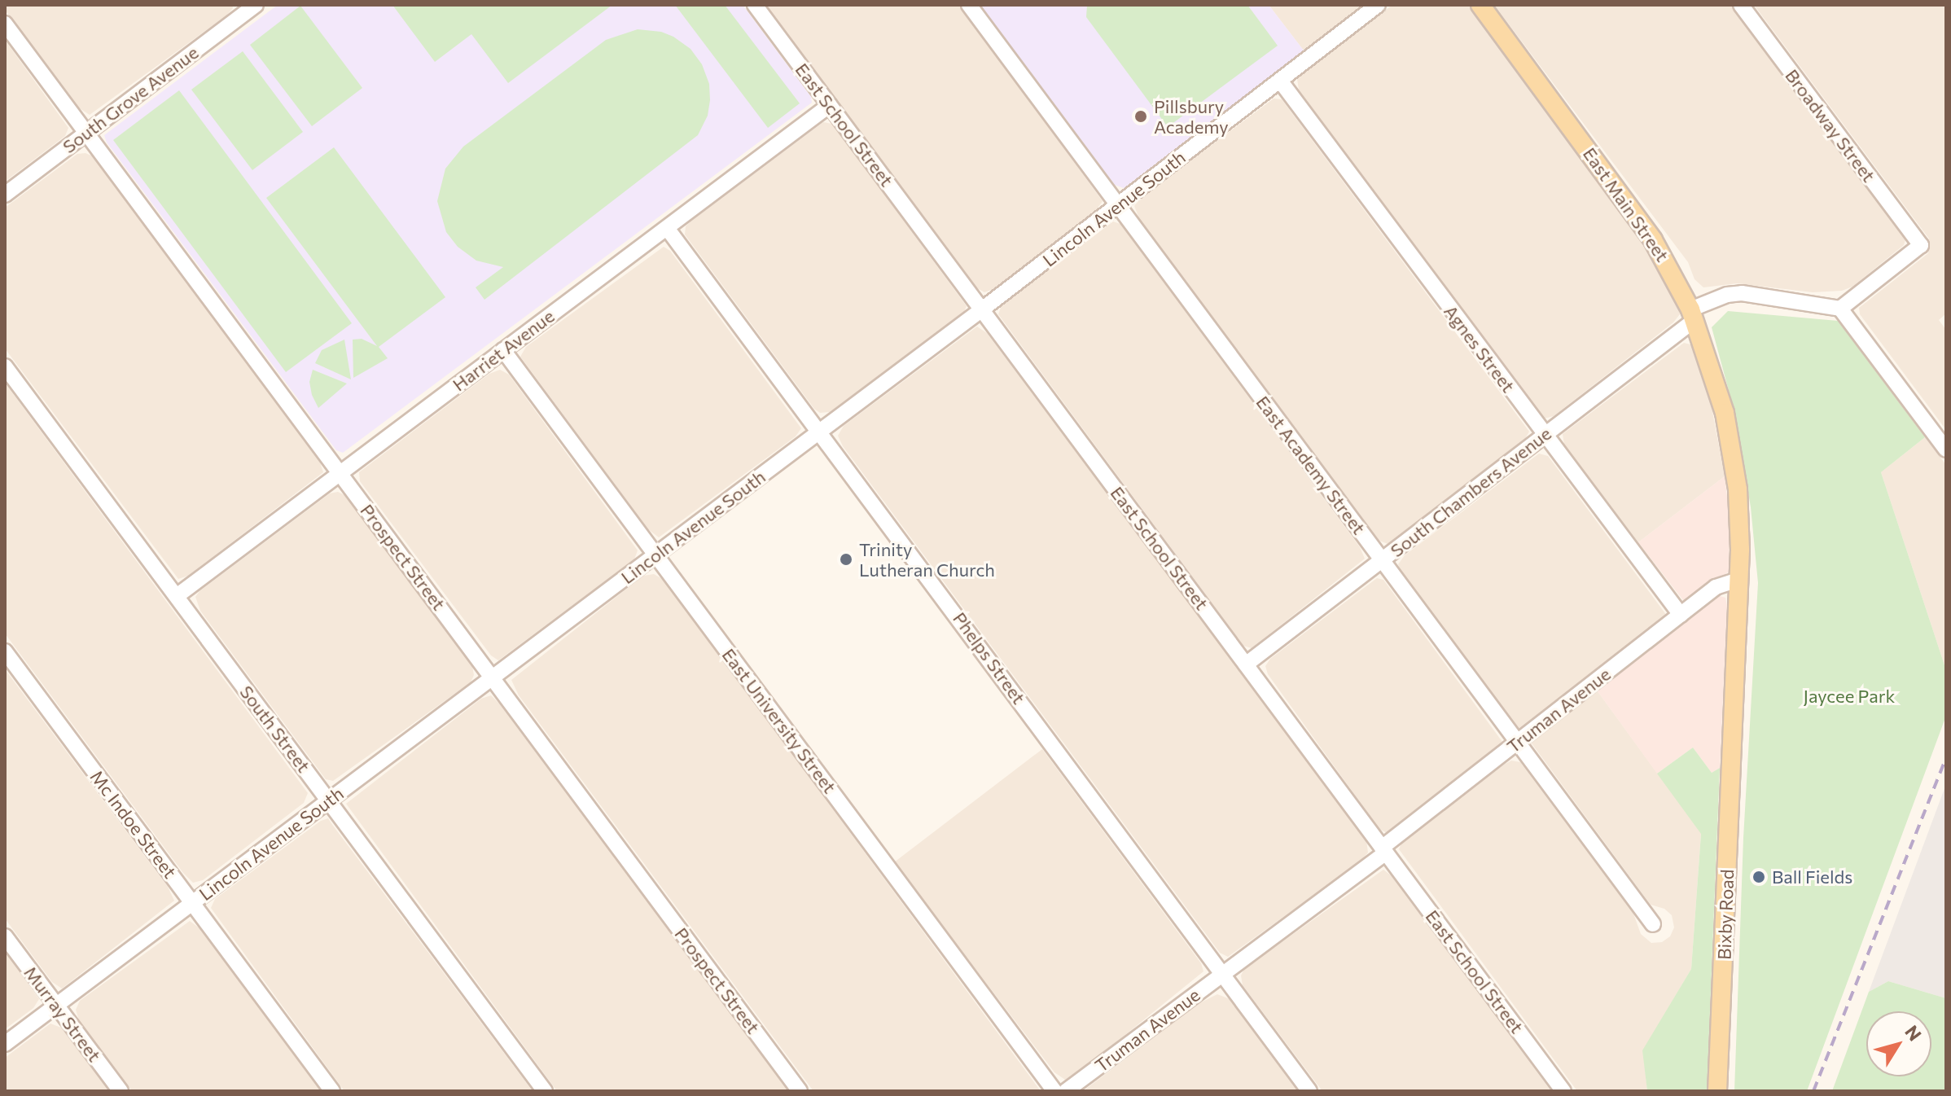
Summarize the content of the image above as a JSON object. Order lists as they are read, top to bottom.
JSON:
{
  "streets": {
    "main road": ["East Main Street", "Bixby Road"],
    "street": [
      "South Grove Avenue",
      "East School Street",
      "Broadway Street",
      "Lincoln Avenue South",
      "Agnes Street",
      "Harriet Avenue",
      "East Academy Street",
      "South Chambers Avenue",
      "Prospect Street",
      "Phelps Street",
      "Truman Avenue",
      "East University Street",
      "South Street",
      "Mc Indoe Street",
      "Murray Street"
    ]
  },
  "crossings": [
    ["South Grove Avenue", "Prospect Street"],
    ["East School Street", "Lincoln Avenue South"],
    ["East School Street", "Harriet Avenue"],
    ["East School Street", "South Chambers Avenue"],
    ["East School Street", "Truman Avenue"],
    ["Broadway Street", "South Chambers Avenue"],
    ["East Main Street", "South Chambers Avenue"],
    ["East Main Street", "Truman Avenue"],
    ["East Main Street", "Bixby Road"],
    ["Lincoln Avenue South", "Agnes Street"],
    ["Lincoln Avenue South", "East Academy Street"],
    ["Lincoln Avenue South", "Prospect Street"],
    ["Lincoln Avenue South", "Phelps Street"],
    ["Lincoln Avenue South", "East University Street"],
    ["Lincoln Avenue South", "South Street"],
    ["Lincoln Avenue South", "Mc Indoe Street"],
    ["Lincoln Avenue South", "Murray Street"],
    ["Agnes Street", "South Chambers Avenue"],
    ["Agnes Street", "Truman Avenue"],
    ["Harriet Avenue", "Prospect Street"],
    ["Harriet Avenue", "Phelps Street"],
    ["Harriet Avenue", "East University Street"],
    ["Harriet Avenue", "South Street"],
    ["East Academy Street", "South Chambers Avenue"],
    ["East Academy Street", "Truman Avenue"],
    ["Phelps Street", "Truman Avenue"]
  ],
  "parks": ["Jaycee Park"],
  "places": ["Pillsbury Academy", "Trinity Lutheran Church", "Ball Fields"],
  "north": "top right"
}
